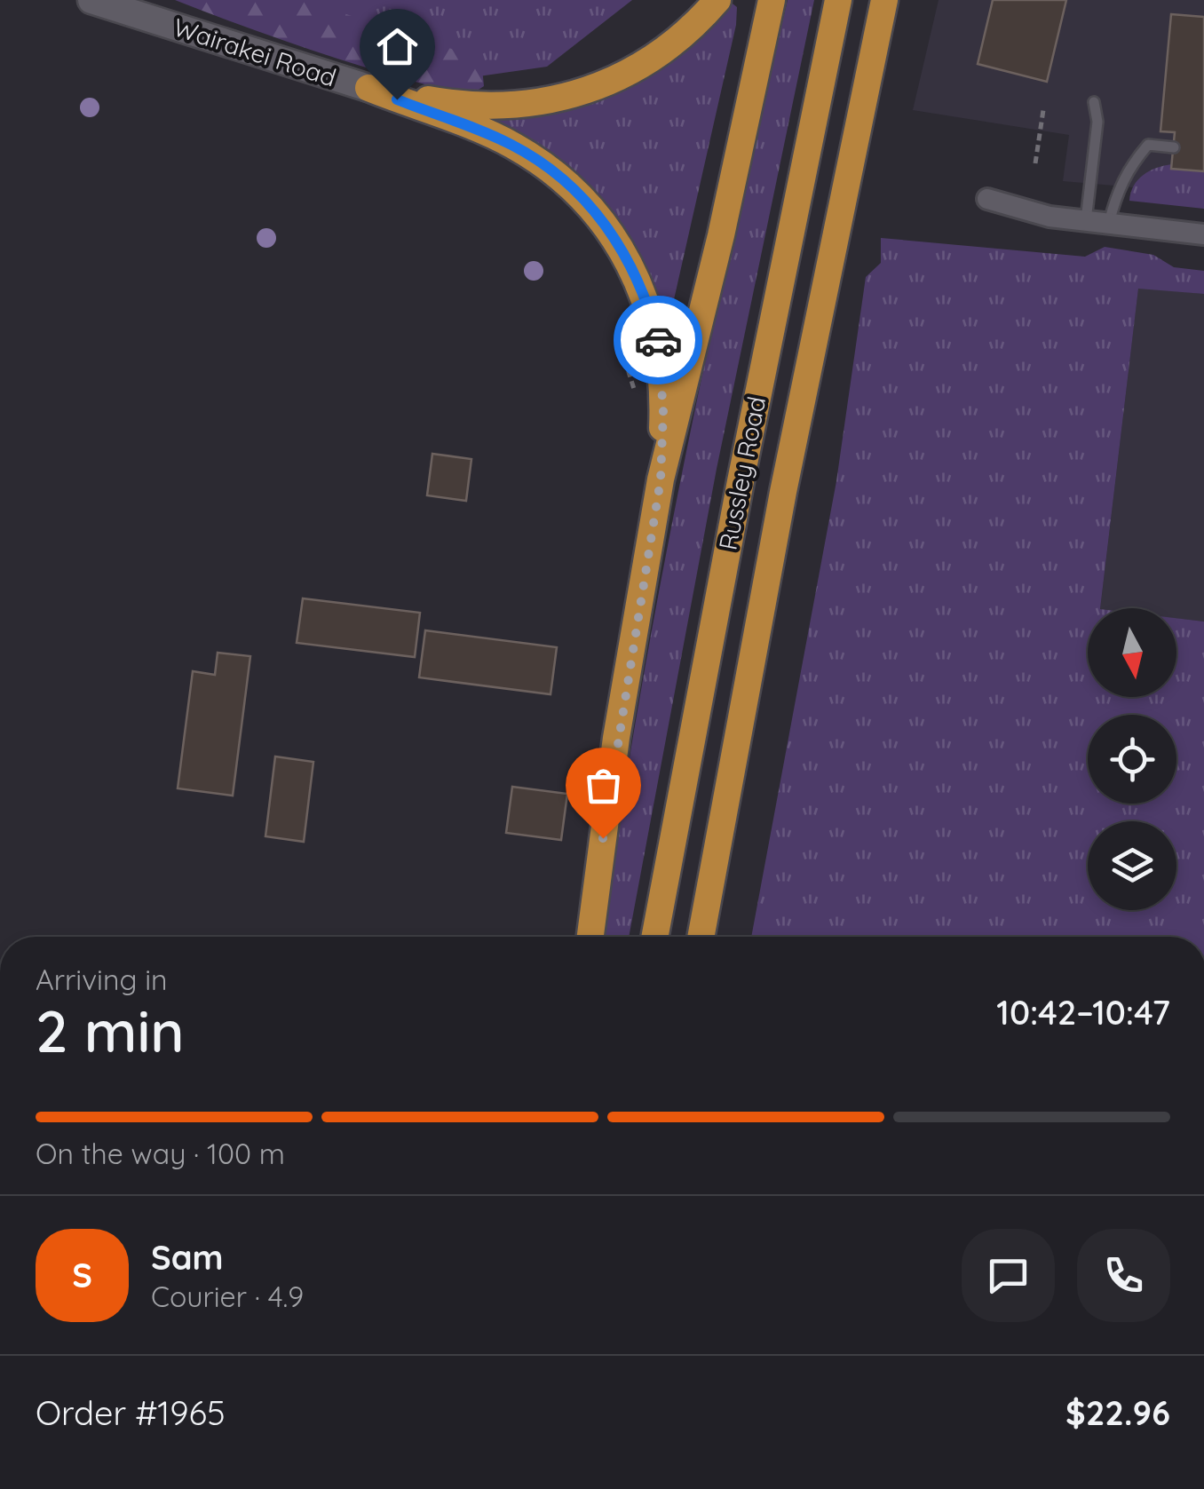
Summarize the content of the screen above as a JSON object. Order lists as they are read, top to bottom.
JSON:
{
  "streets": {
    "highway": ["Russley Road"],
    "street": ["Wairakei Road"]
  },
  "north": "bottom",
  "page": {
    "heading": ["2 min", "Arriving in", "10:42–10:47"],
    "panel": [
      "Sam",
      "Courier · 4.9",
      "Order #1965",
      "$22.96"
    ],
    "bar": "On the way · 100 m",
    "round": "S"
  }
}
